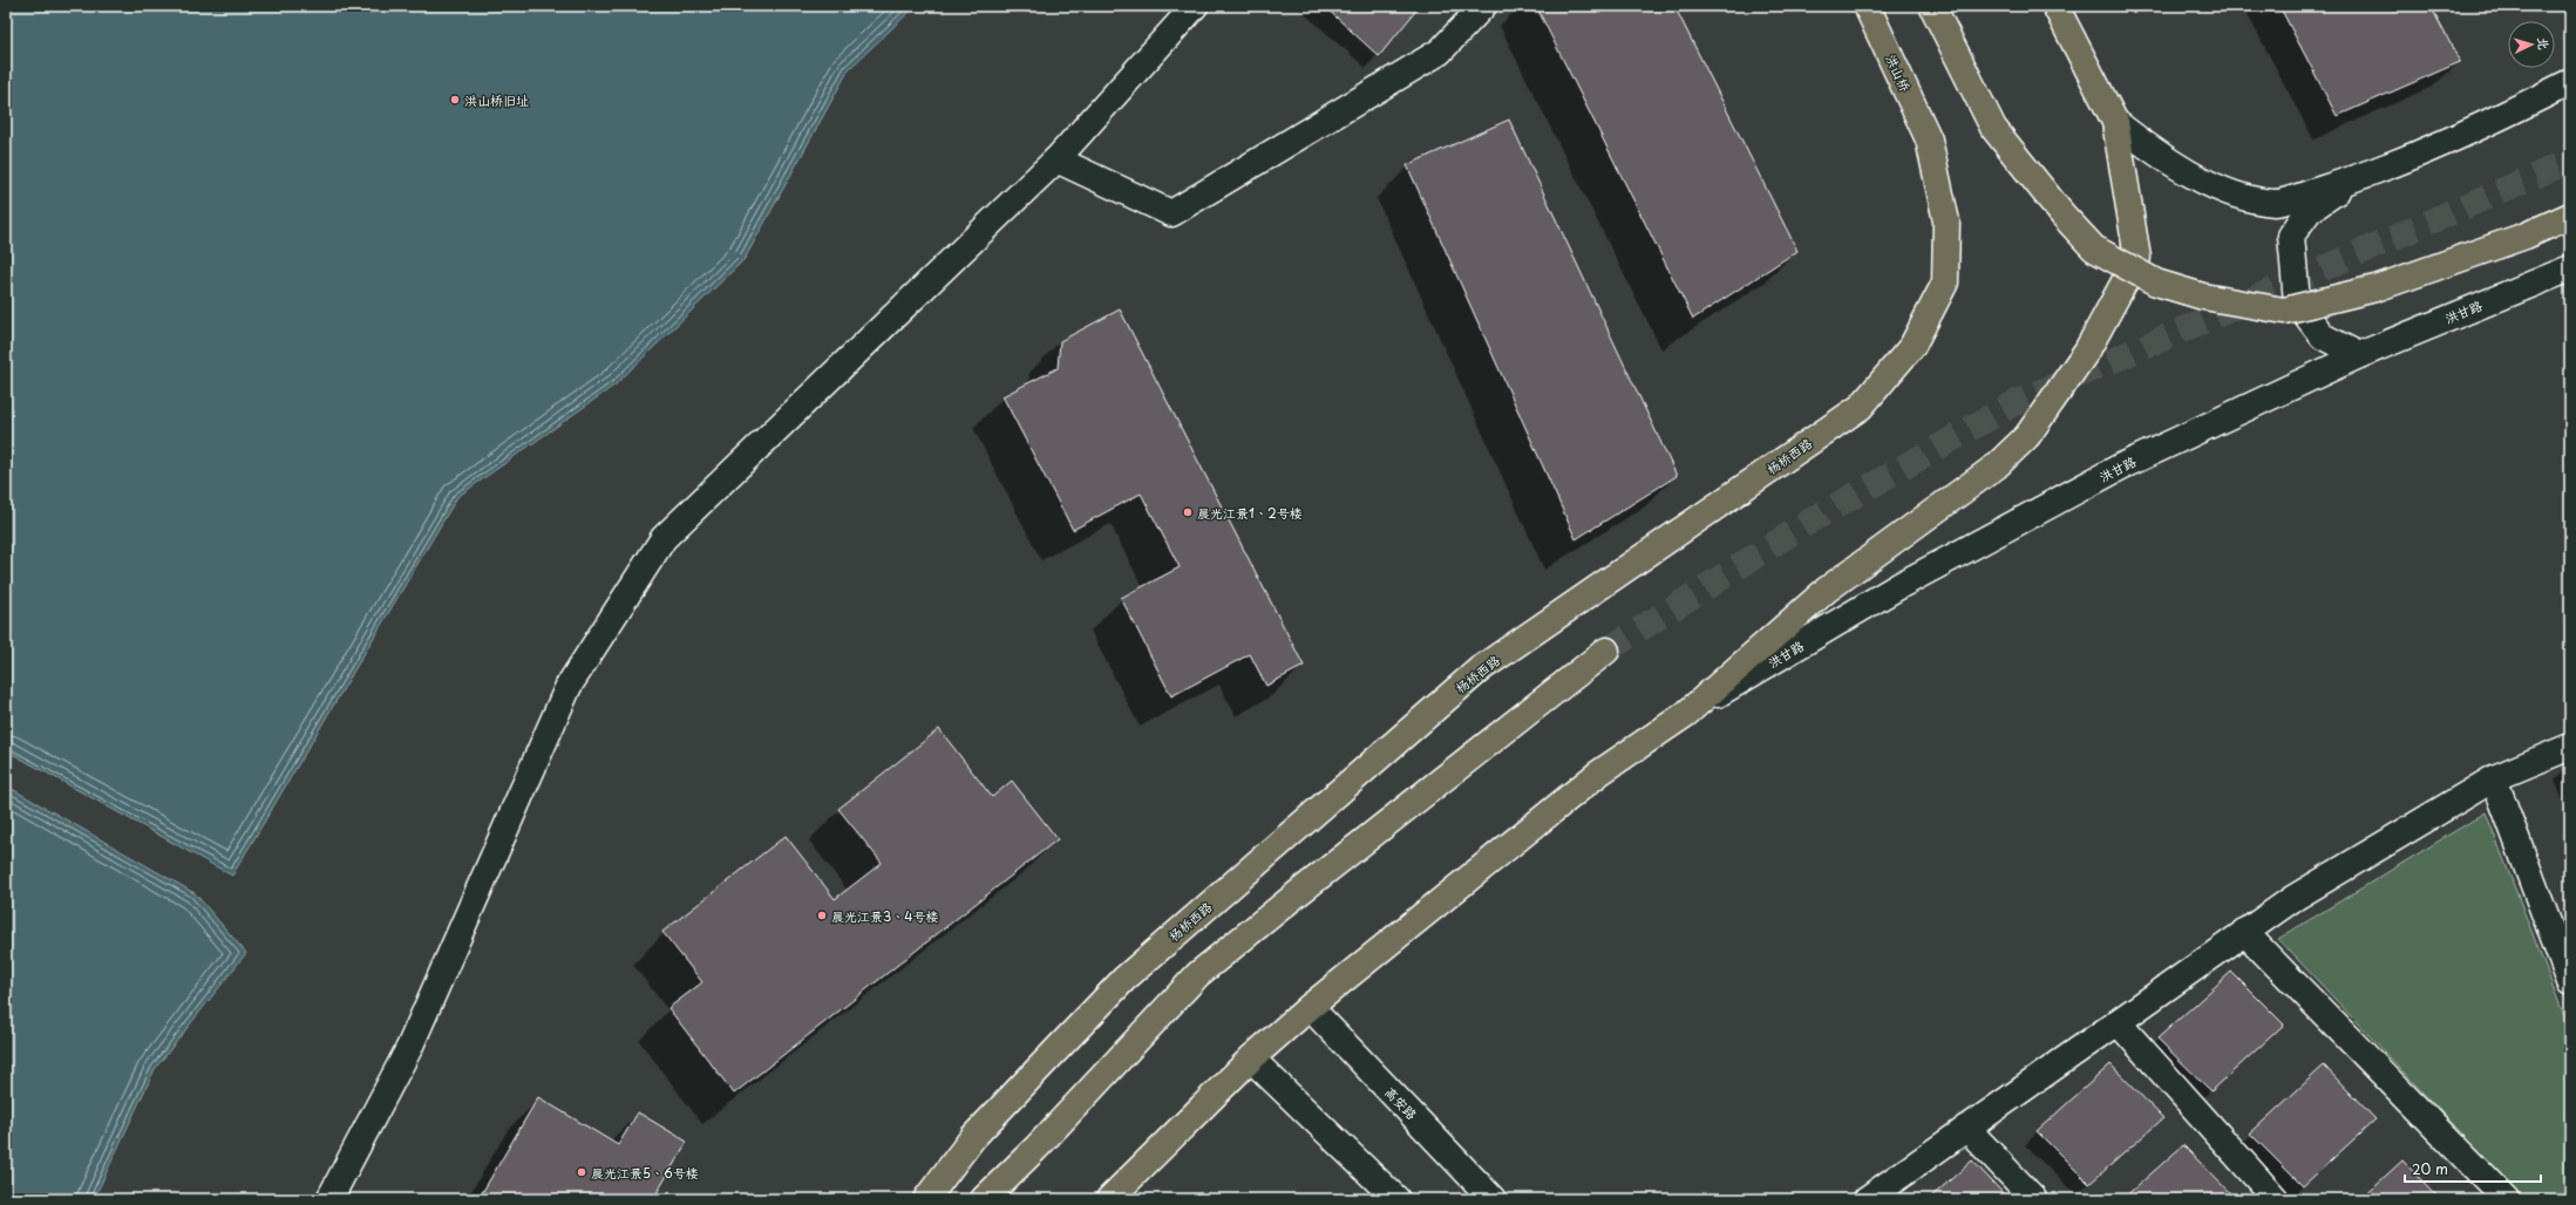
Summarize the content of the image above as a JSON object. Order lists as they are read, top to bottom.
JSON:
{
  "streets": {
    "main road": [
      "洪山桥",
      "洪甘路",
      "杨桥西路",
      "高安路"
    ]
  },
  "crossings": [
    ["洪山桥", "杨桥西路"]
  ],
  "places": [
    "洪山桥旧址",
    "晨光江景1、2号楼",
    "晨光江景3、4号楼",
    "晨光江景5、6号楼"
  ],
  "scale_bar": "20 m",
  "north": "right"
}
